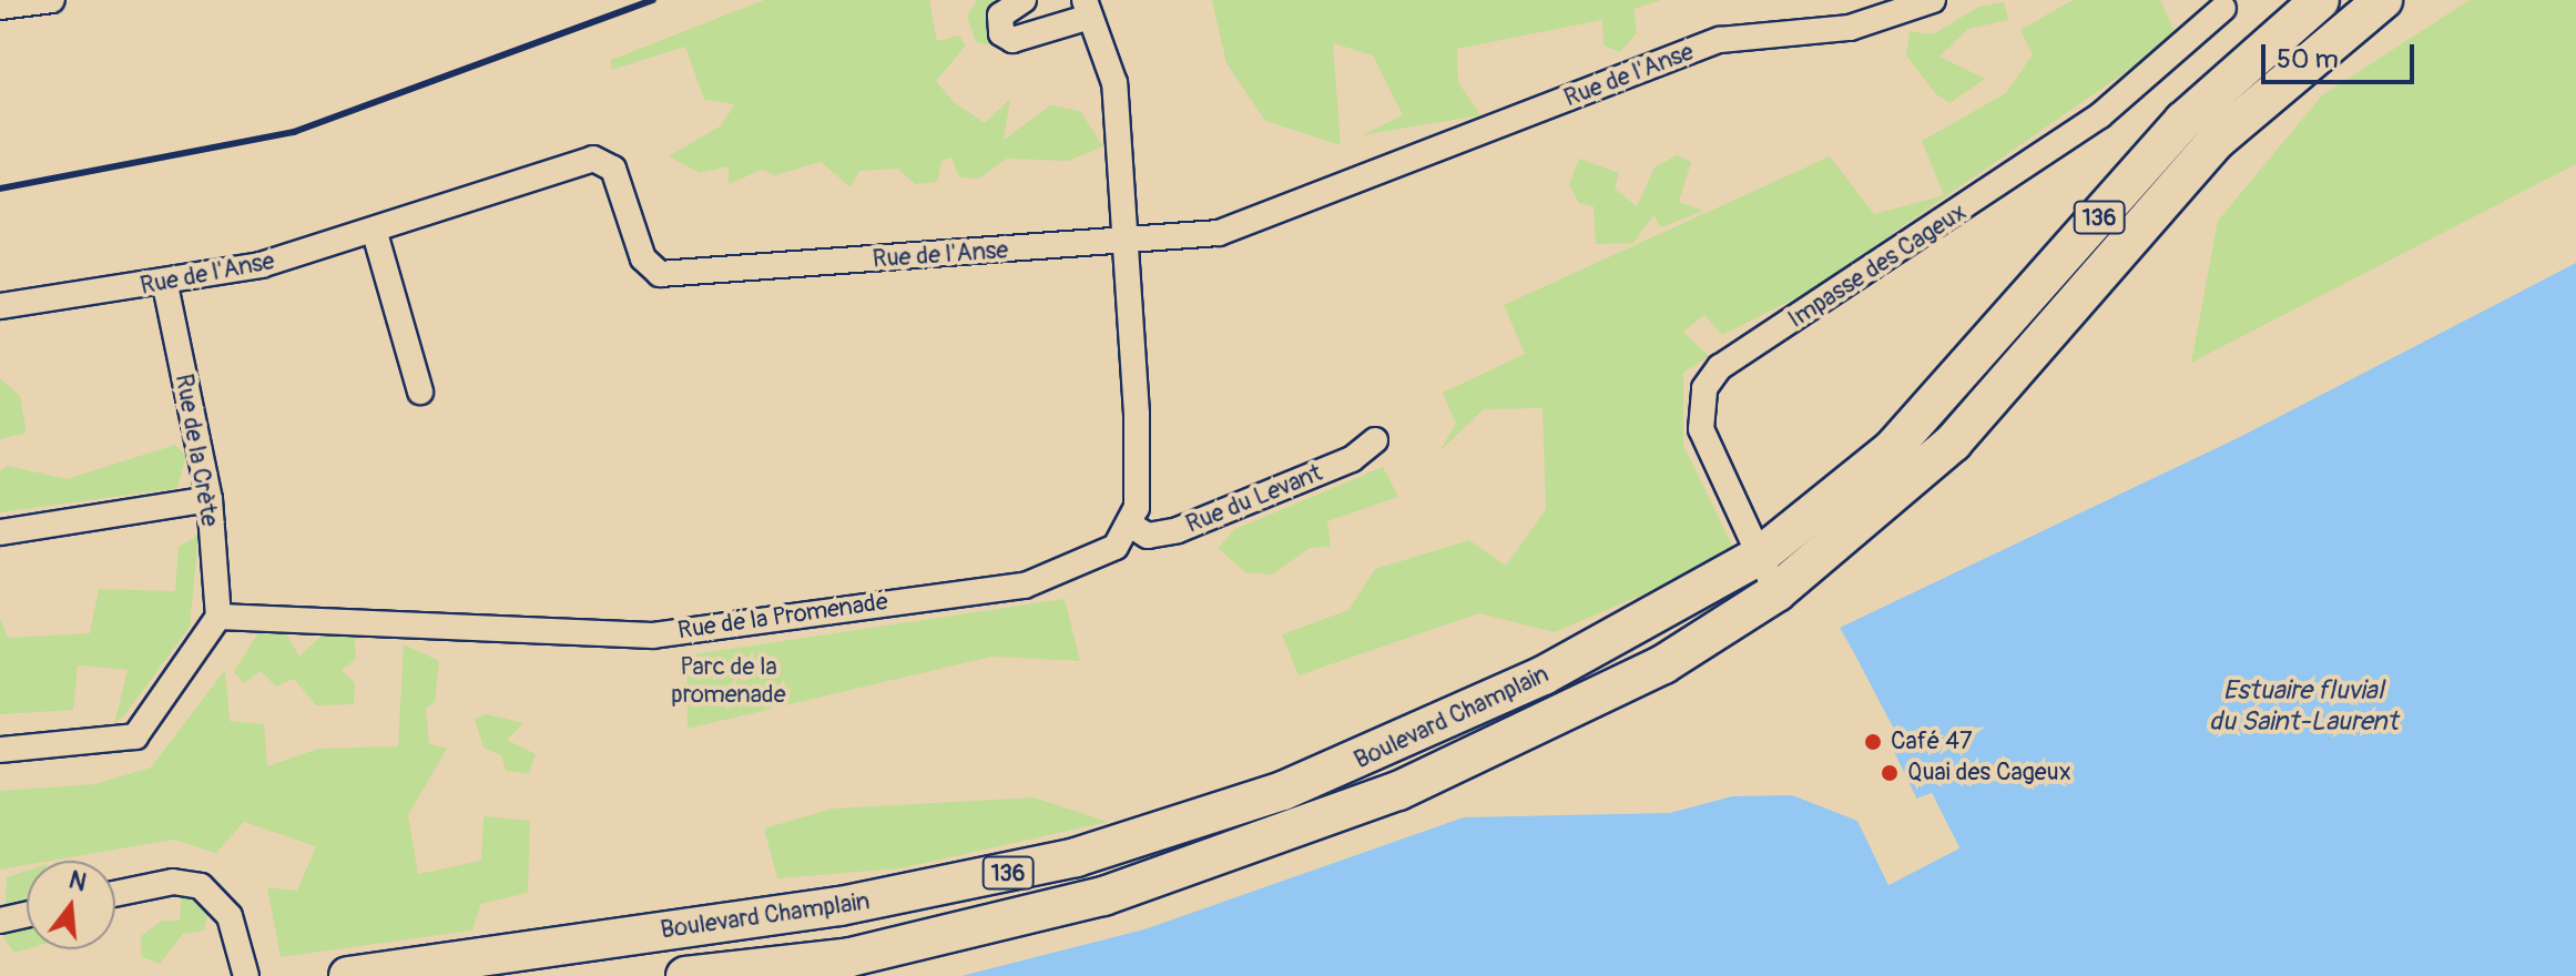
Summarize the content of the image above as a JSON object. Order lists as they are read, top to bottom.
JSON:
{
  "streets": {
    "main road": ["136", "Boulevard Champlain"],
    "street": [
      "Rue de l'Anse",
      "Impasse des Cageux",
      "Rue de la Crète",
      "Rue du Levant",
      "Rue de la Promenade"
    ]
  },
  "crossings": [
    ["Rue de l'Anse", "Rue de la Crète"],
    ["Impasse des Cageux", "Boulevard Champlain"],
    ["Rue de la Crète", "Rue de la Promenade"],
    ["Rue du Levant", "Rue de la Promenade"]
  ],
  "water": ["Estuaire fluvial du Saint-Laurent"],
  "parks": ["Parc de la promenade"],
  "places": ["Café 47", "Quai des Cageux"],
  "scale_bar": "50 m",
  "north": "top"
}
